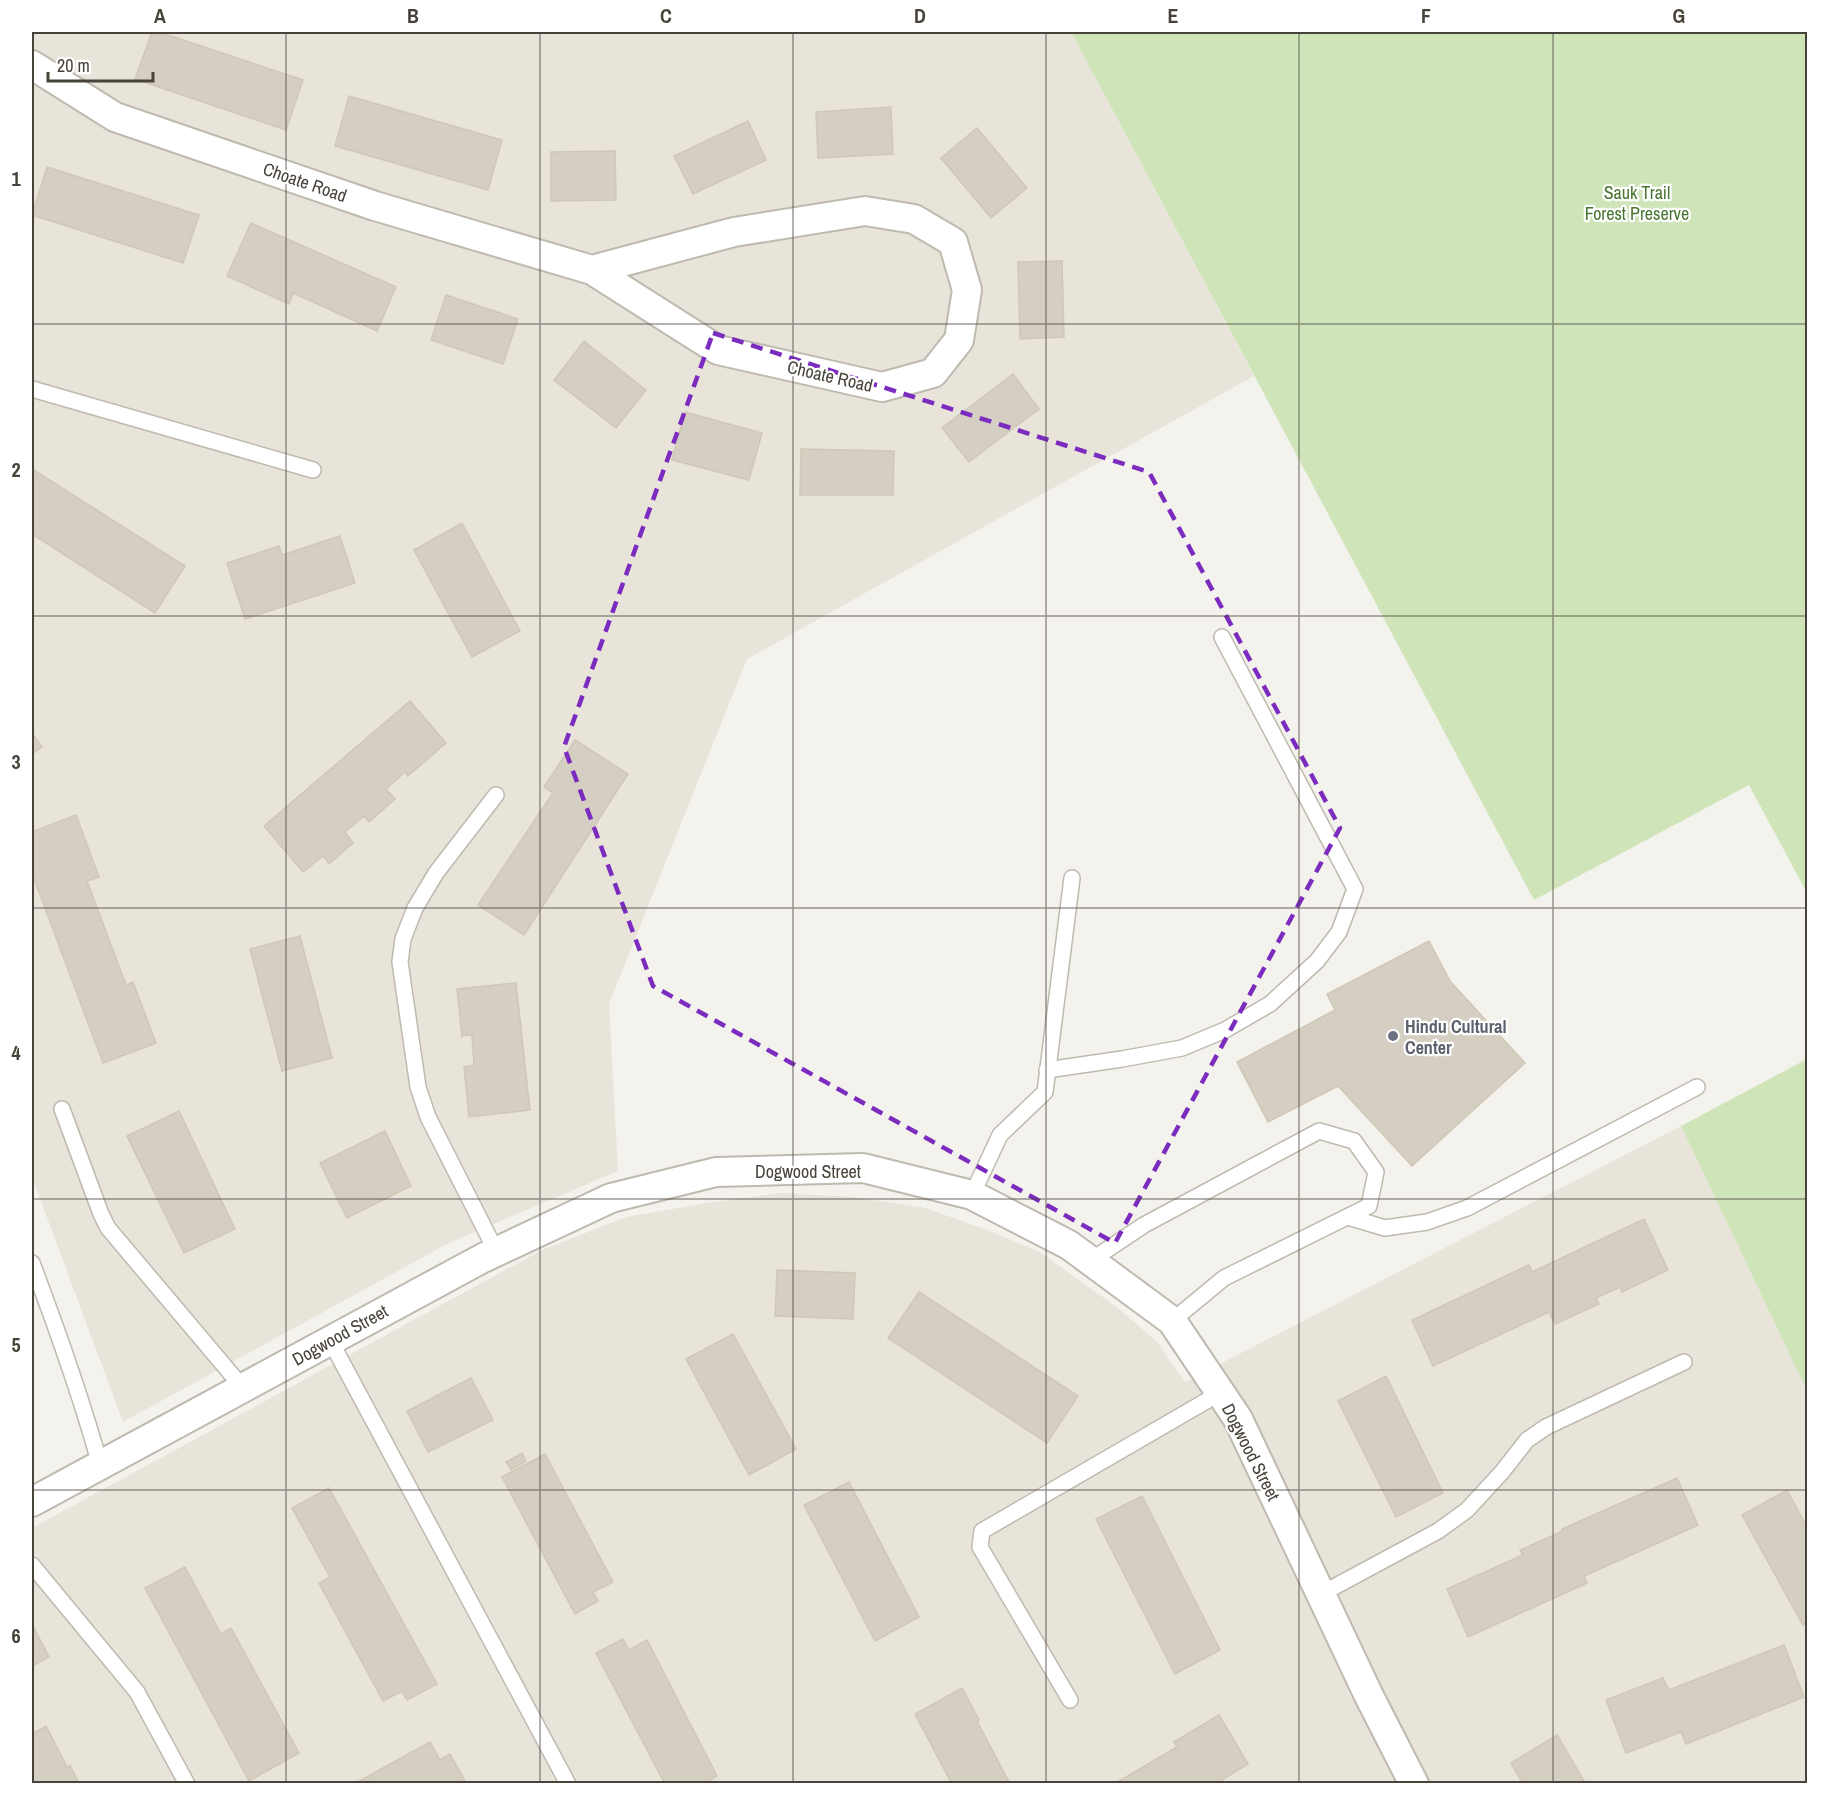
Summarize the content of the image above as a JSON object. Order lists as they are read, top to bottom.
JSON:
{
  "streets": {
    "street": ["Choate Road", "Dogwood Street"]
  },
  "parks": ["Sauk Trail Forest Preserve"],
  "places": ["Hindu Cultural Center"],
  "scale_bar": "20 m",
  "grid": {
    "columns": [
      "A",
      "B",
      "C",
      "D",
      "E",
      "F",
      "G"
    ],
    "rows": [
      "1",
      "2",
      "3",
      "4",
      "5",
      "6"
    ]
  }
}
